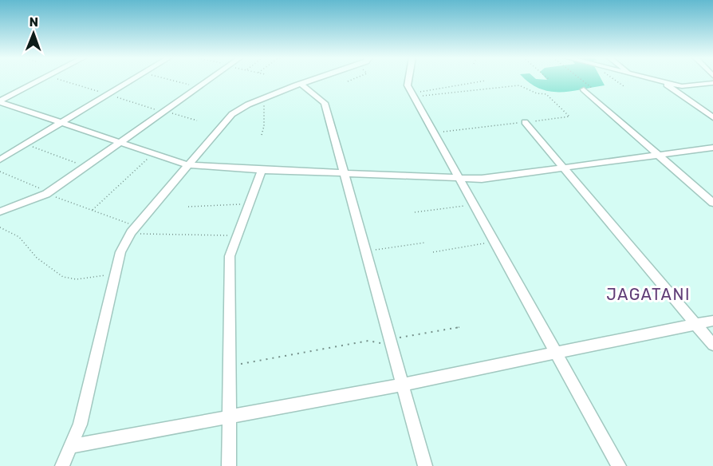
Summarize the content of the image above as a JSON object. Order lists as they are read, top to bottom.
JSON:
{
  "districts": ["JAGATANI"],
  "north": "top"
}
